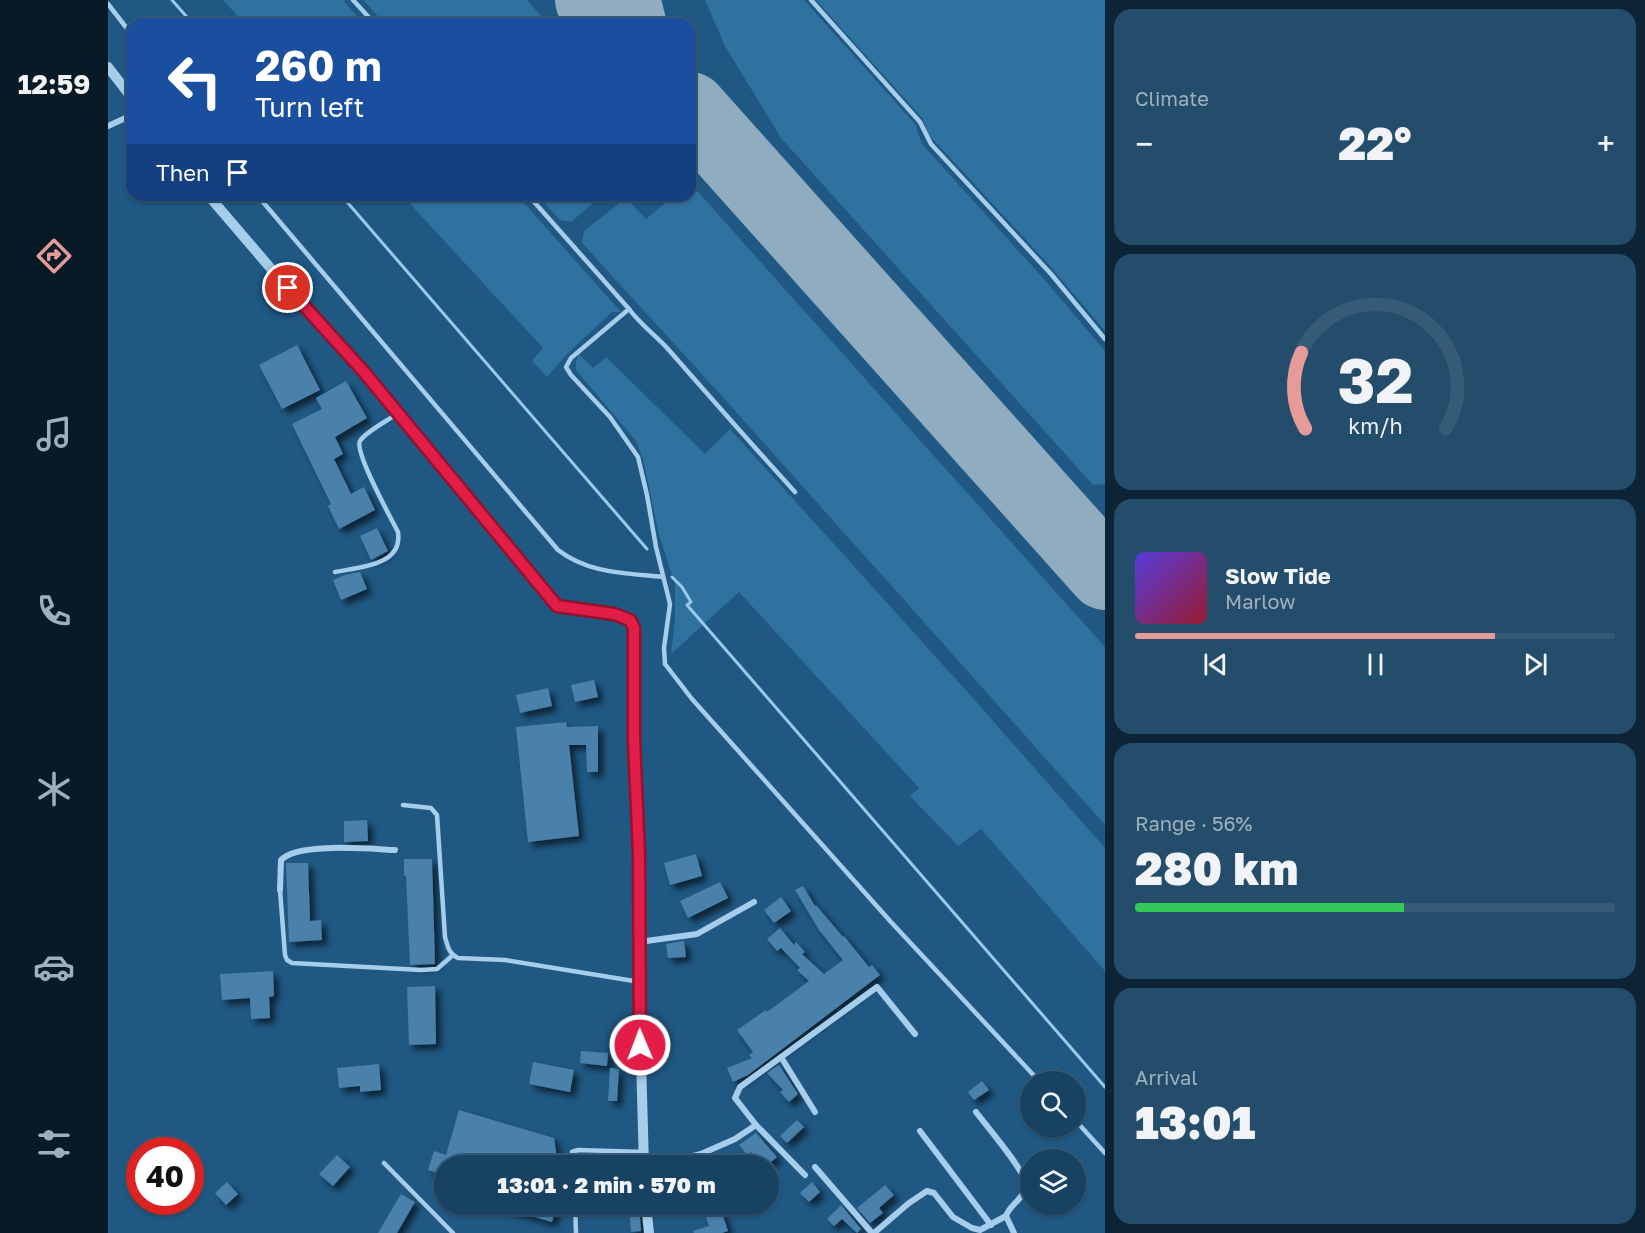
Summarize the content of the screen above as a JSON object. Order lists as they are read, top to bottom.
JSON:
{
  "page": {
    "tabs": "12:59",
    "tile": [
      "Climate",
      ["Range · 56%", "280 km"],
      ["Arrival", "13:01"]
    ],
    "turn": ["260 m", "Turn left"],
    "heat": ["−", "22°", "+"],
    "then": "Then",
    "song": ["Slow Tide", "Marlow"],
    "limit": "40",
    "trip": "13:01 · 2 min · 570 m",
    "gauge": ["32", "km/h"]
  }
}
